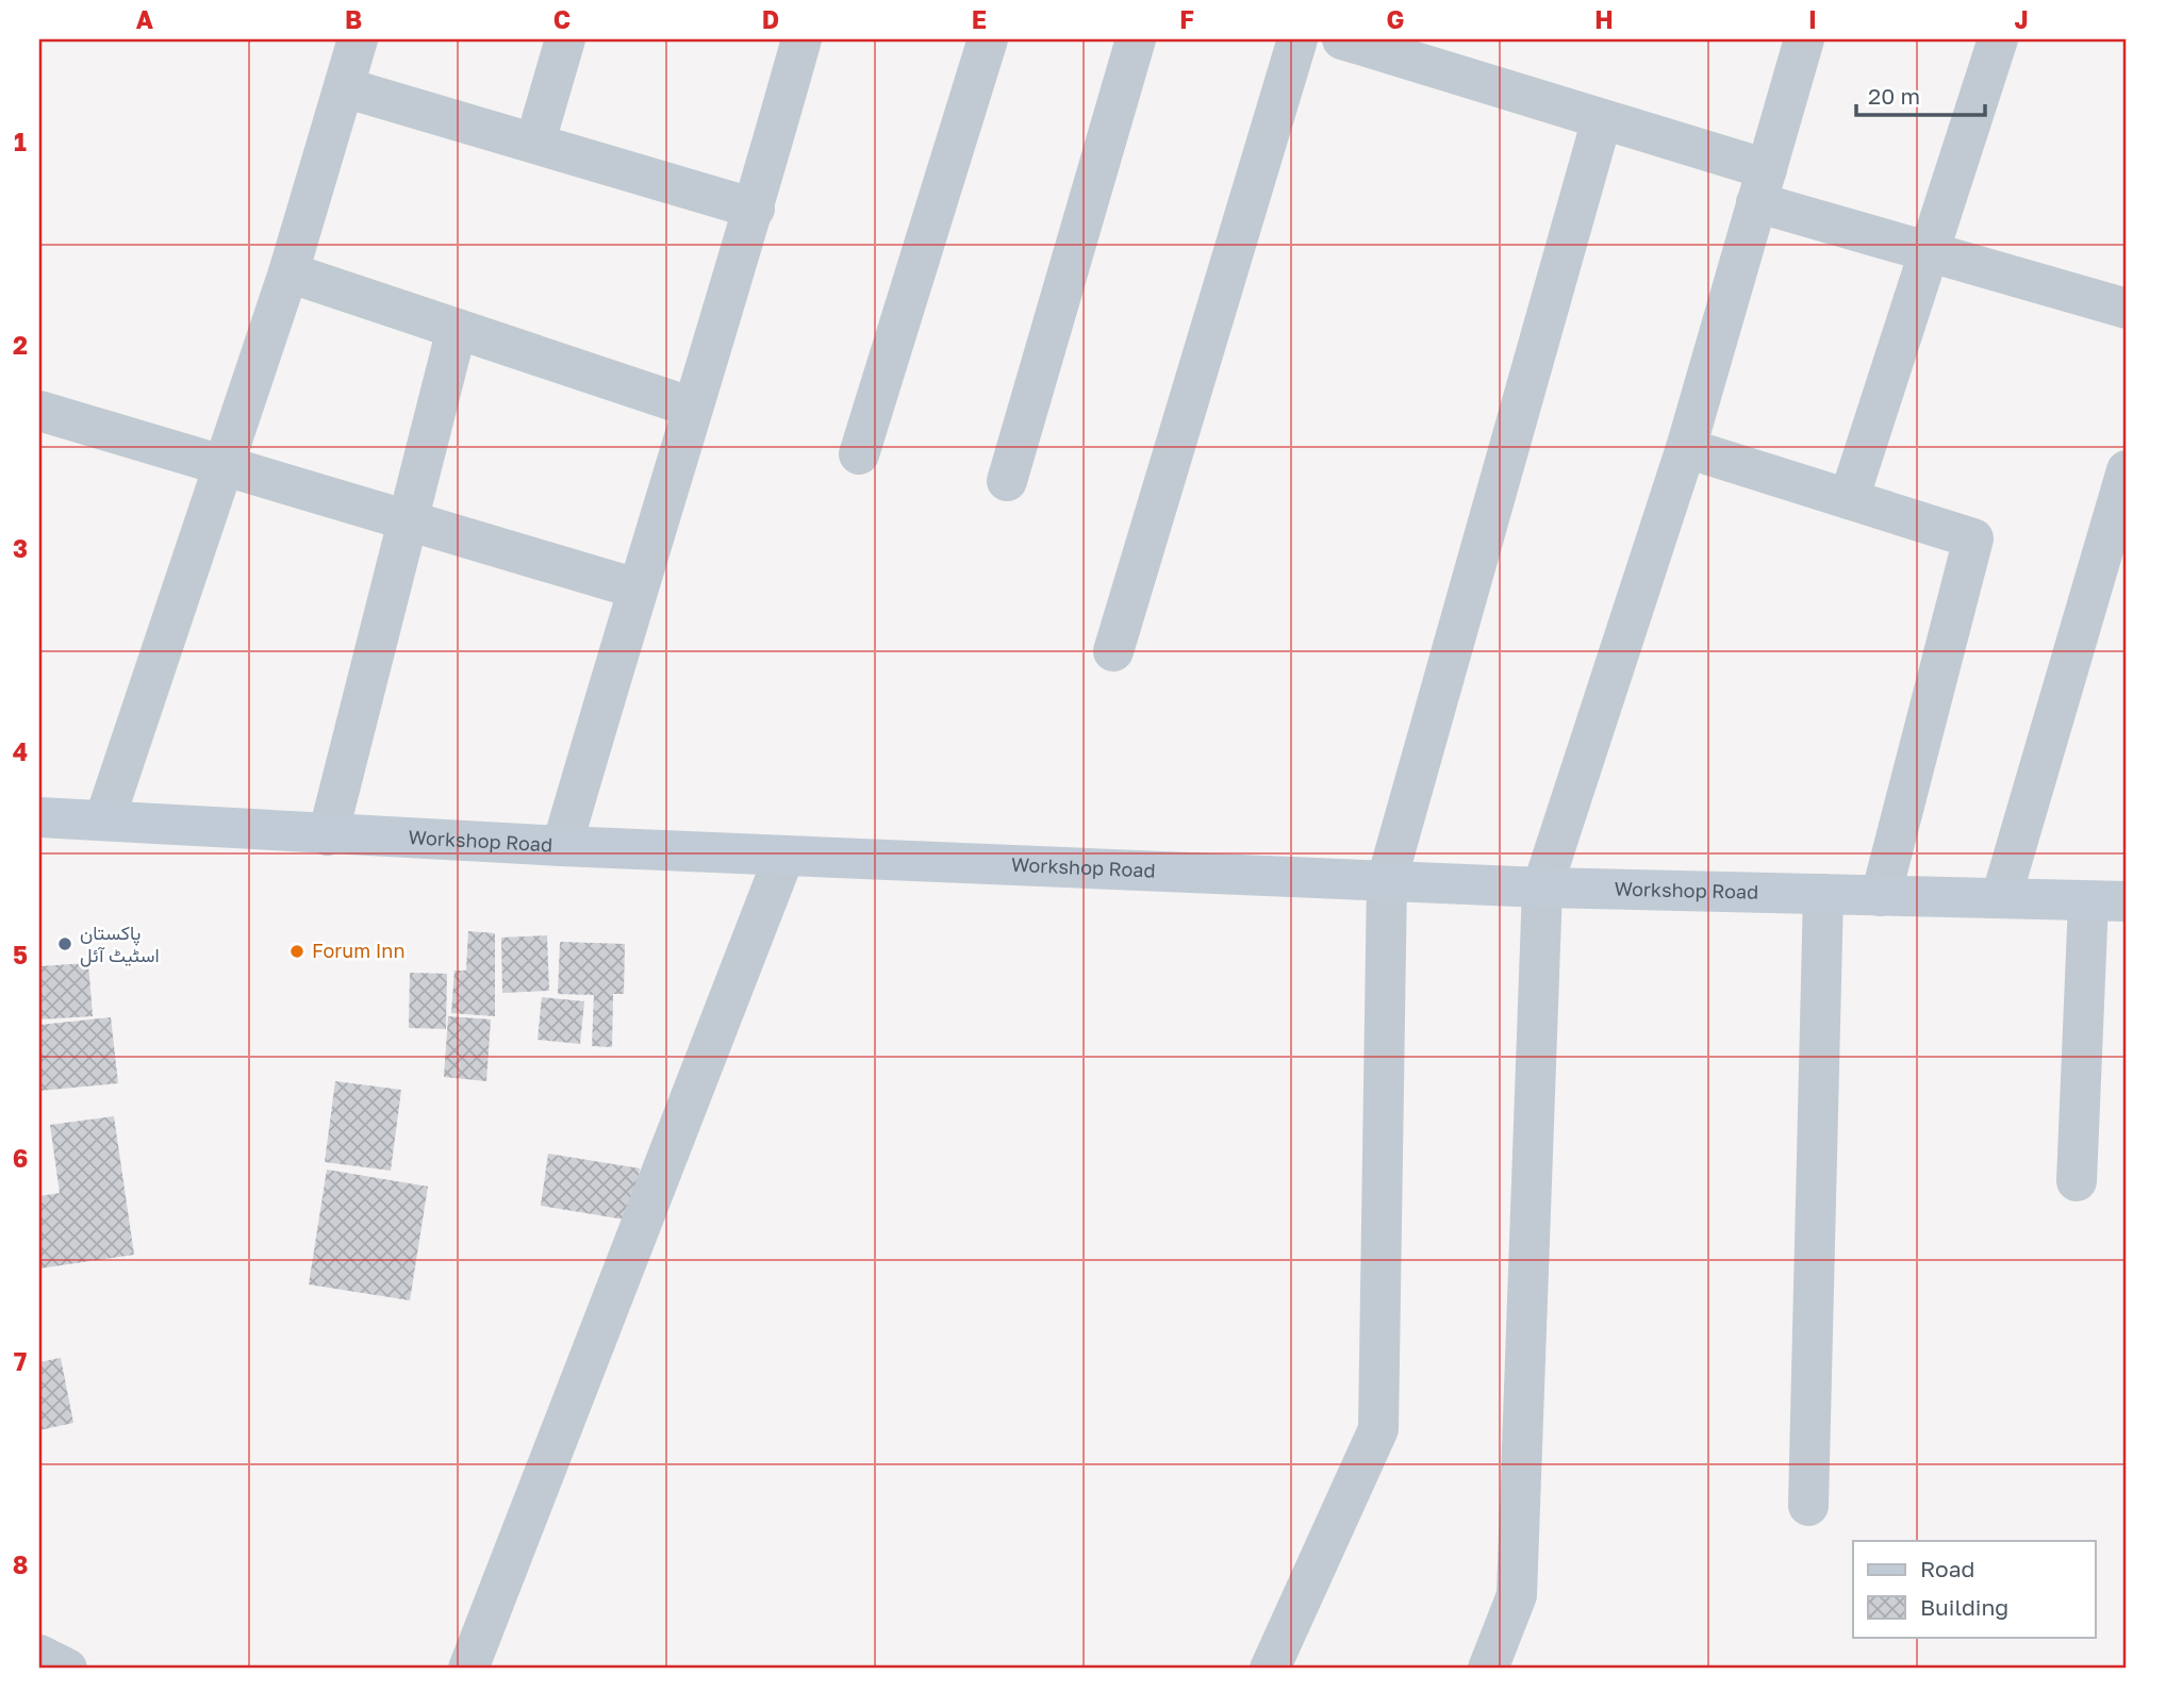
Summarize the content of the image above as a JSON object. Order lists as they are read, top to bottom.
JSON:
{
  "streets": {
    "street": ["Workshop Road"]
  },
  "places": ["پاکستان اسٹیٹ آئل", "Forum Inn"],
  "legend": ["Road", "Building"],
  "scale_bar": "20 m",
  "grid": {
    "columns": [
      "A",
      "B",
      "C",
      "D",
      "E",
      "F",
      "G",
      "H",
      "I",
      "J"
    ],
    "rows": [
      "1",
      "2",
      "3",
      "4",
      "5",
      "6",
      "7",
      "8"
    ]
  }
}
